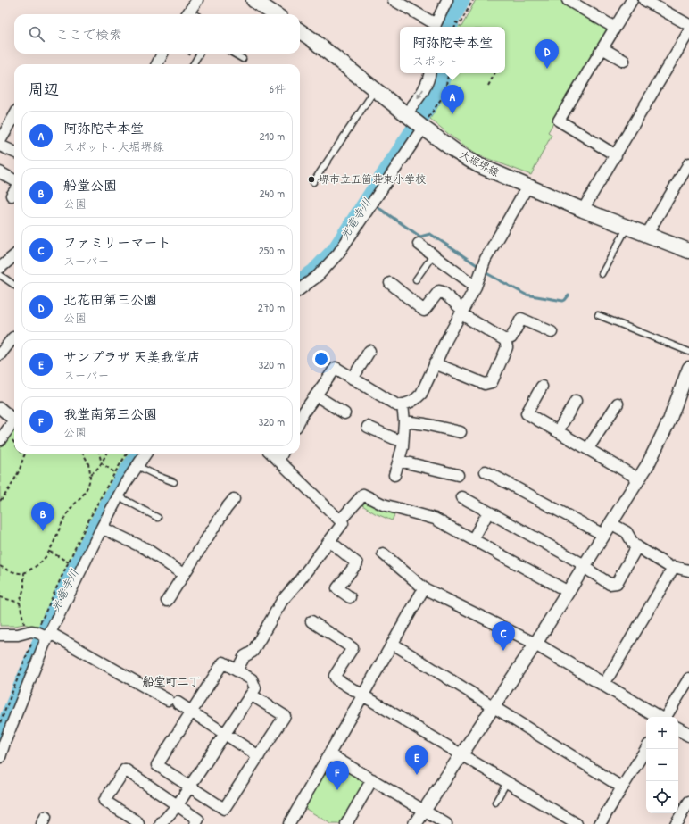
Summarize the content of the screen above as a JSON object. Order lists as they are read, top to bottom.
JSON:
{
  "streets": {
    "main road": ["大堀堺線"]
  },
  "districts": ["船堂町二丁"],
  "water": ["光竜寺川"],
  "places": ["堺市立五箇荘東小学校"],
  "page": {
    "search": "ここで検索",
    "popup": ["阿弥陀寺本堂", "スポット"],
    "pins": [
      "D",
      "A",
      "B",
      "C",
      "E",
      "F"
    ],
    "heading": ["周辺", "6件"],
    "list": [
      {
        "mark": "A",
        "name": "阿弥陀寺本堂",
        "note": "スポット · 大堀堺線",
        "value": "210 m"
      },
      {
        "mark": "B",
        "name": "船堂公園",
        "note": "公園",
        "value": "240 m"
      },
      {
        "mark": "C",
        "name": "ファミリーマート",
        "note": "スーパー",
        "value": "250 m"
      },
      {
        "mark": "D",
        "name": "北花田第三公園",
        "note": "公園",
        "value": "270 m"
      },
      {
        "mark": "E",
        "name": "サンプラザ 天美我堂店",
        "note": "スーパー",
        "value": "320 m"
      },
      {
        "mark": "F",
        "name": "我堂南第三公園",
        "note": "公園",
        "value": "320 m"
      }
    ],
    "map_buttons": ["+", "−"]
  }
}
